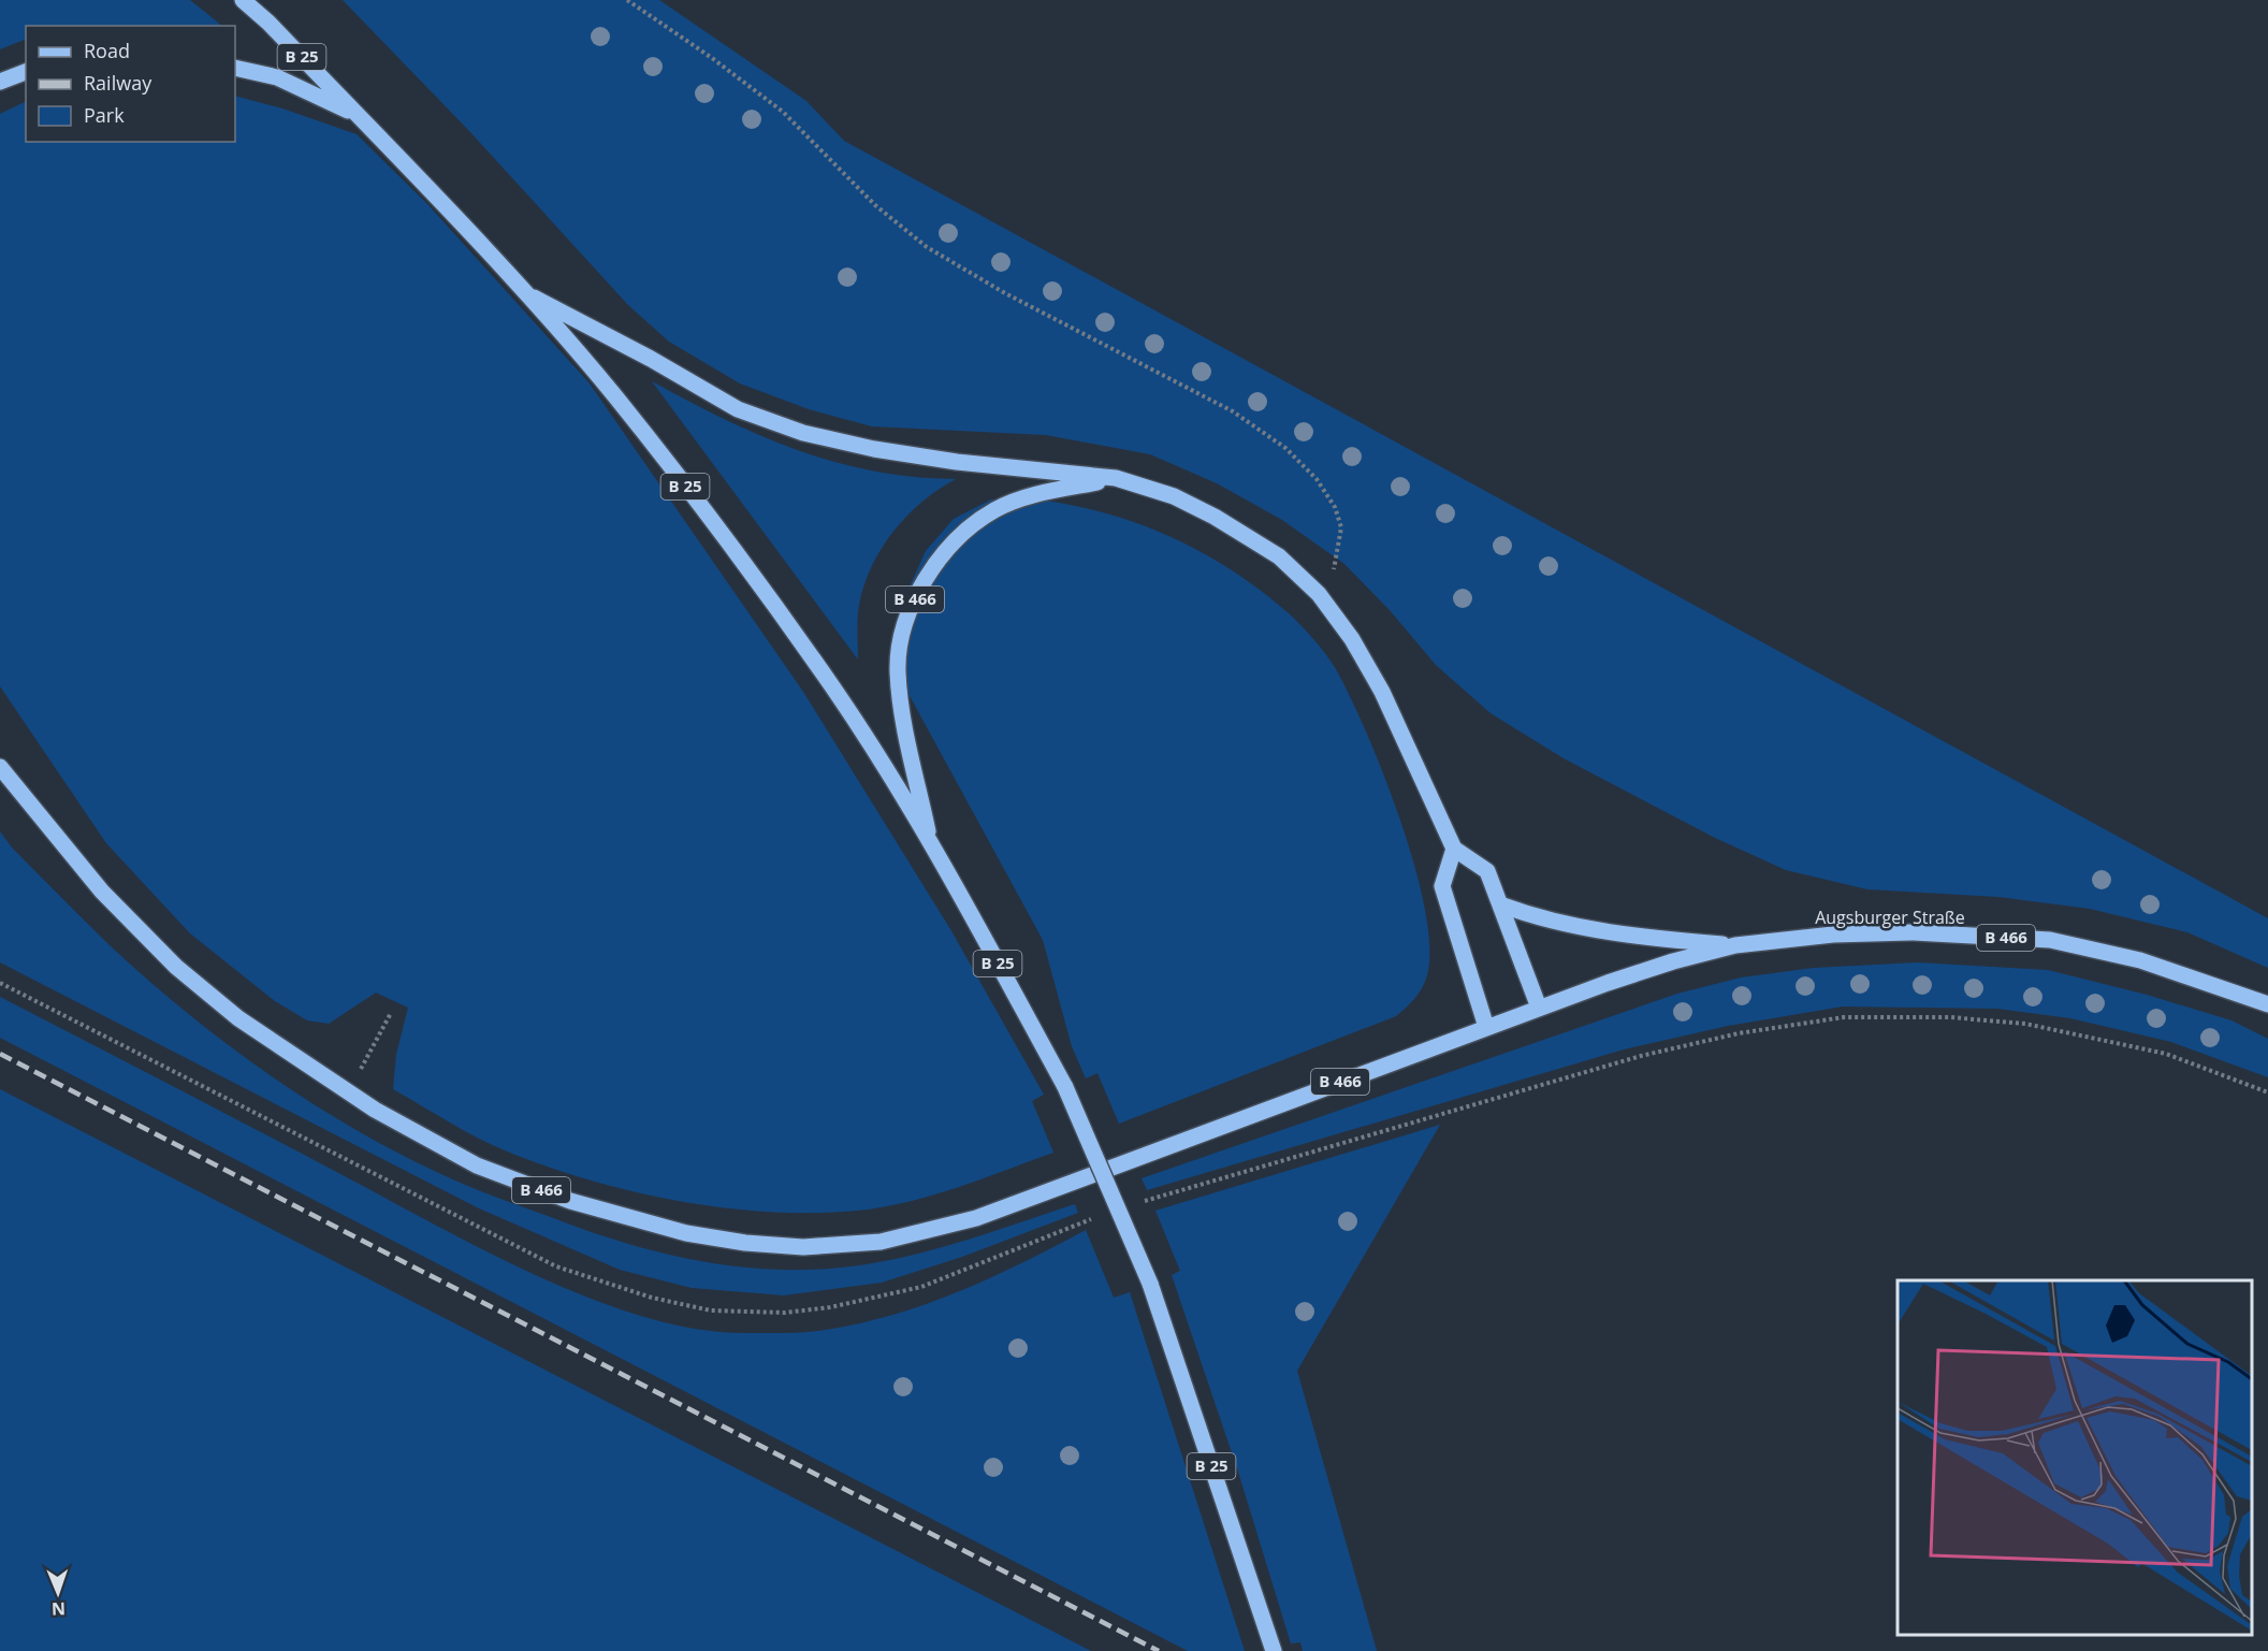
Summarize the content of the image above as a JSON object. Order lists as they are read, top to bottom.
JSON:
{
  "streets": {
    "main road": ["B 25", "B 466", "Augsburger Straße"]
  },
  "crossings": [
    ["B 25", "B 466"],
    ["B 466", "Augsburger Straße"]
  ],
  "legend": ["Road", "Railway", "Park"],
  "north": "bottom"
}
